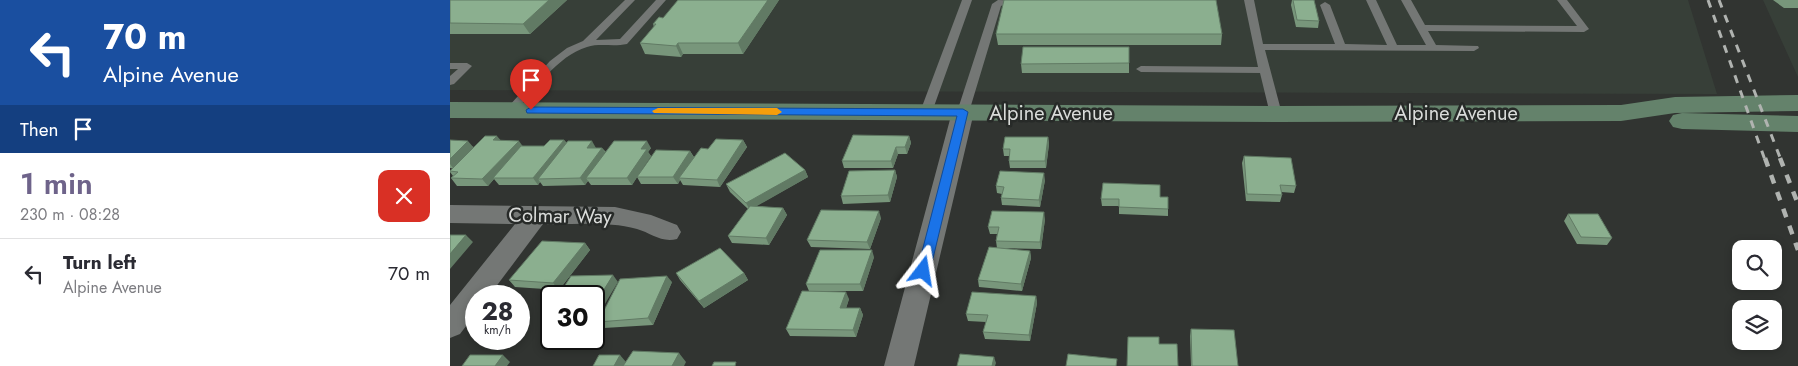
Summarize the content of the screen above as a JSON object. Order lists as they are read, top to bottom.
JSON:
{
  "streets": {
    "street": ["Alpine Avenue", "Colmar Way"]
  },
  "page": {
    "turn": ["70 m", "Alpine Avenue"],
    "then": "Then",
    "heading": ["1 min", "230 m · 08:28"],
    "list": [
      {
        "name": "Turn left",
        "note": "Alpine Avenue",
        "value": "70 m"
      }
    ],
    "speed": "28 km/h",
    "limit": "30"
  }
}
